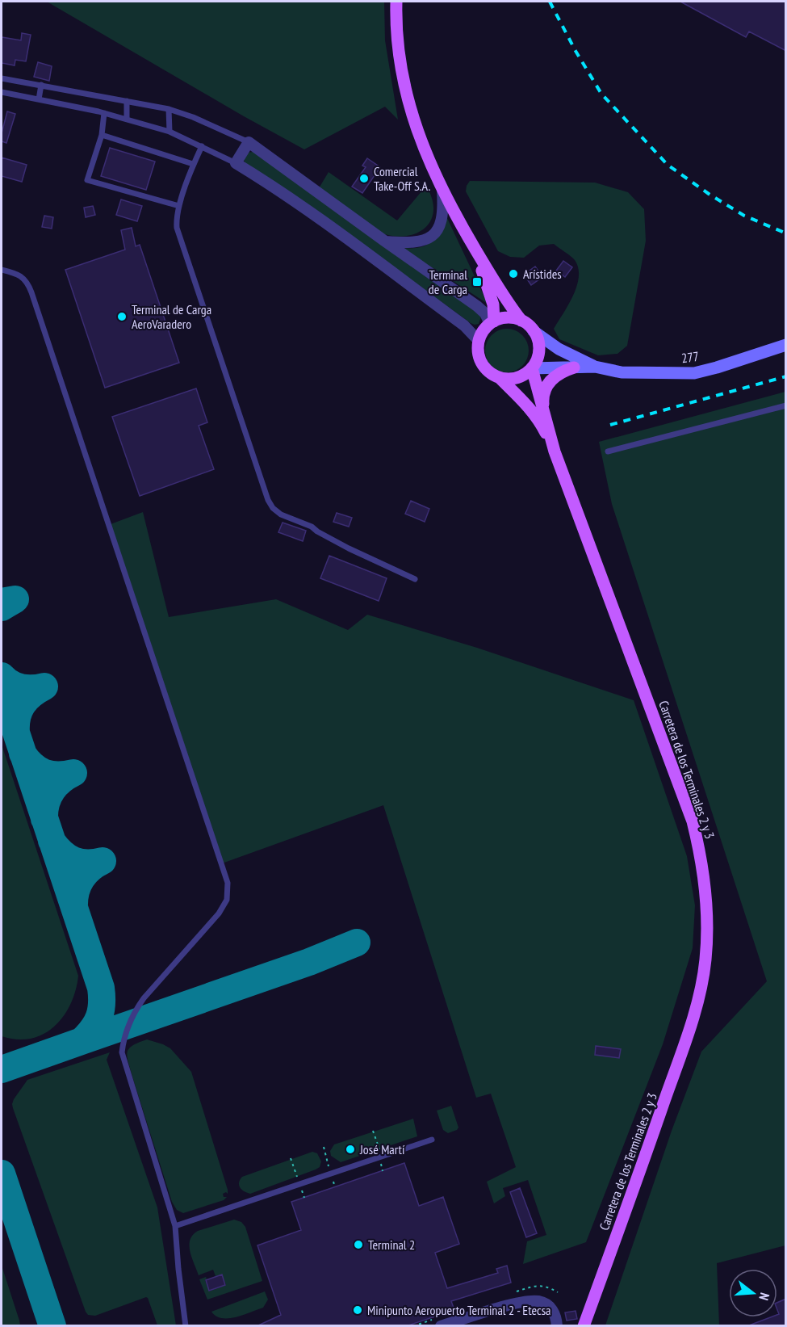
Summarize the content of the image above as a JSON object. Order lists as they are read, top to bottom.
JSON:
{
  "streets": {
    "main road": ["Carretera de los Terminales 2 y 3"],
    "street": ["277"]
  },
  "crossings": [
    ["277", "Carretera de los Terminales 2 y 3"]
  ],
  "places": {
    "other": [
      "Comercial Take-Off S.A.",
      "Arístides",
      "Terminal de Carga AeroVaradero",
      "José Martí",
      "Terminal 2",
      "Minipunto Aeropuerto Terminal 2 - Etecsa"
    ],
    "transit": ["Terminal de Carga"]
  },
  "north": "right"
}
